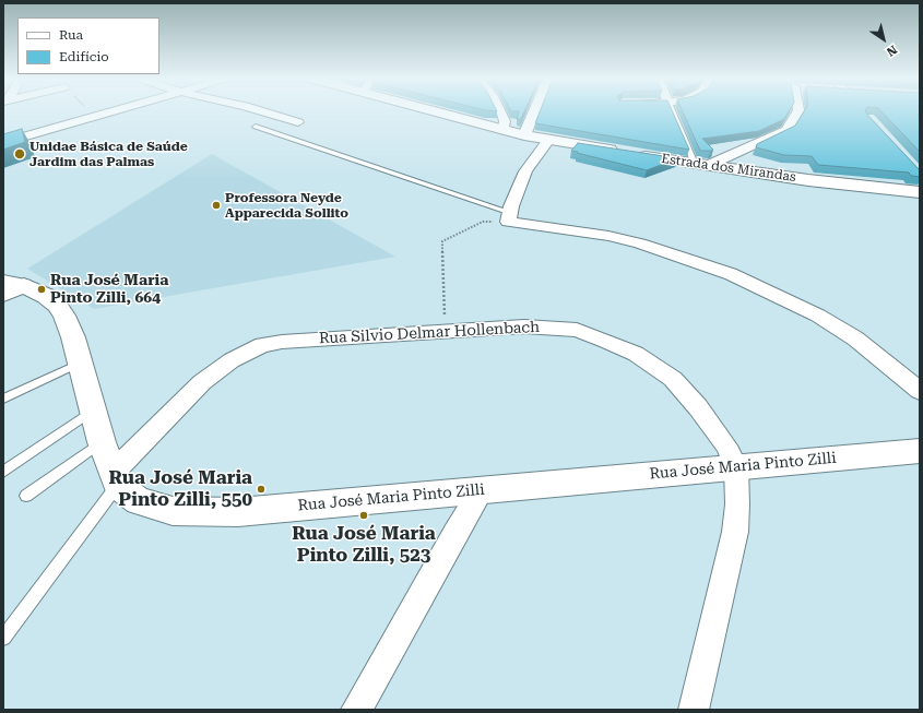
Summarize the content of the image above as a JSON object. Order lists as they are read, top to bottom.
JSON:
{
  "streets": {
    "street": ["Estrada dos Mirandas", "Rua Silvio Delmar Hollenbach", "Rua José Maria Pinto Zilli"]
  },
  "crossings": [
    ["Rua Silvio Delmar Hollenbach", "Rua José Maria Pinto Zilli"]
  ],
  "places": [
    "Unidae Básica de Saúde Jardim das Palmas",
    "Professora Neyde Apparecida Sollito",
    "Rua José Maria Pinto Zilli, 664",
    "Rua José Maria Pinto Zilli, 550",
    "Rua José Maria Pinto Zilli, 523"
  ],
  "legend": ["Rua", "Edifício"],
  "north": "bottom right"
}
